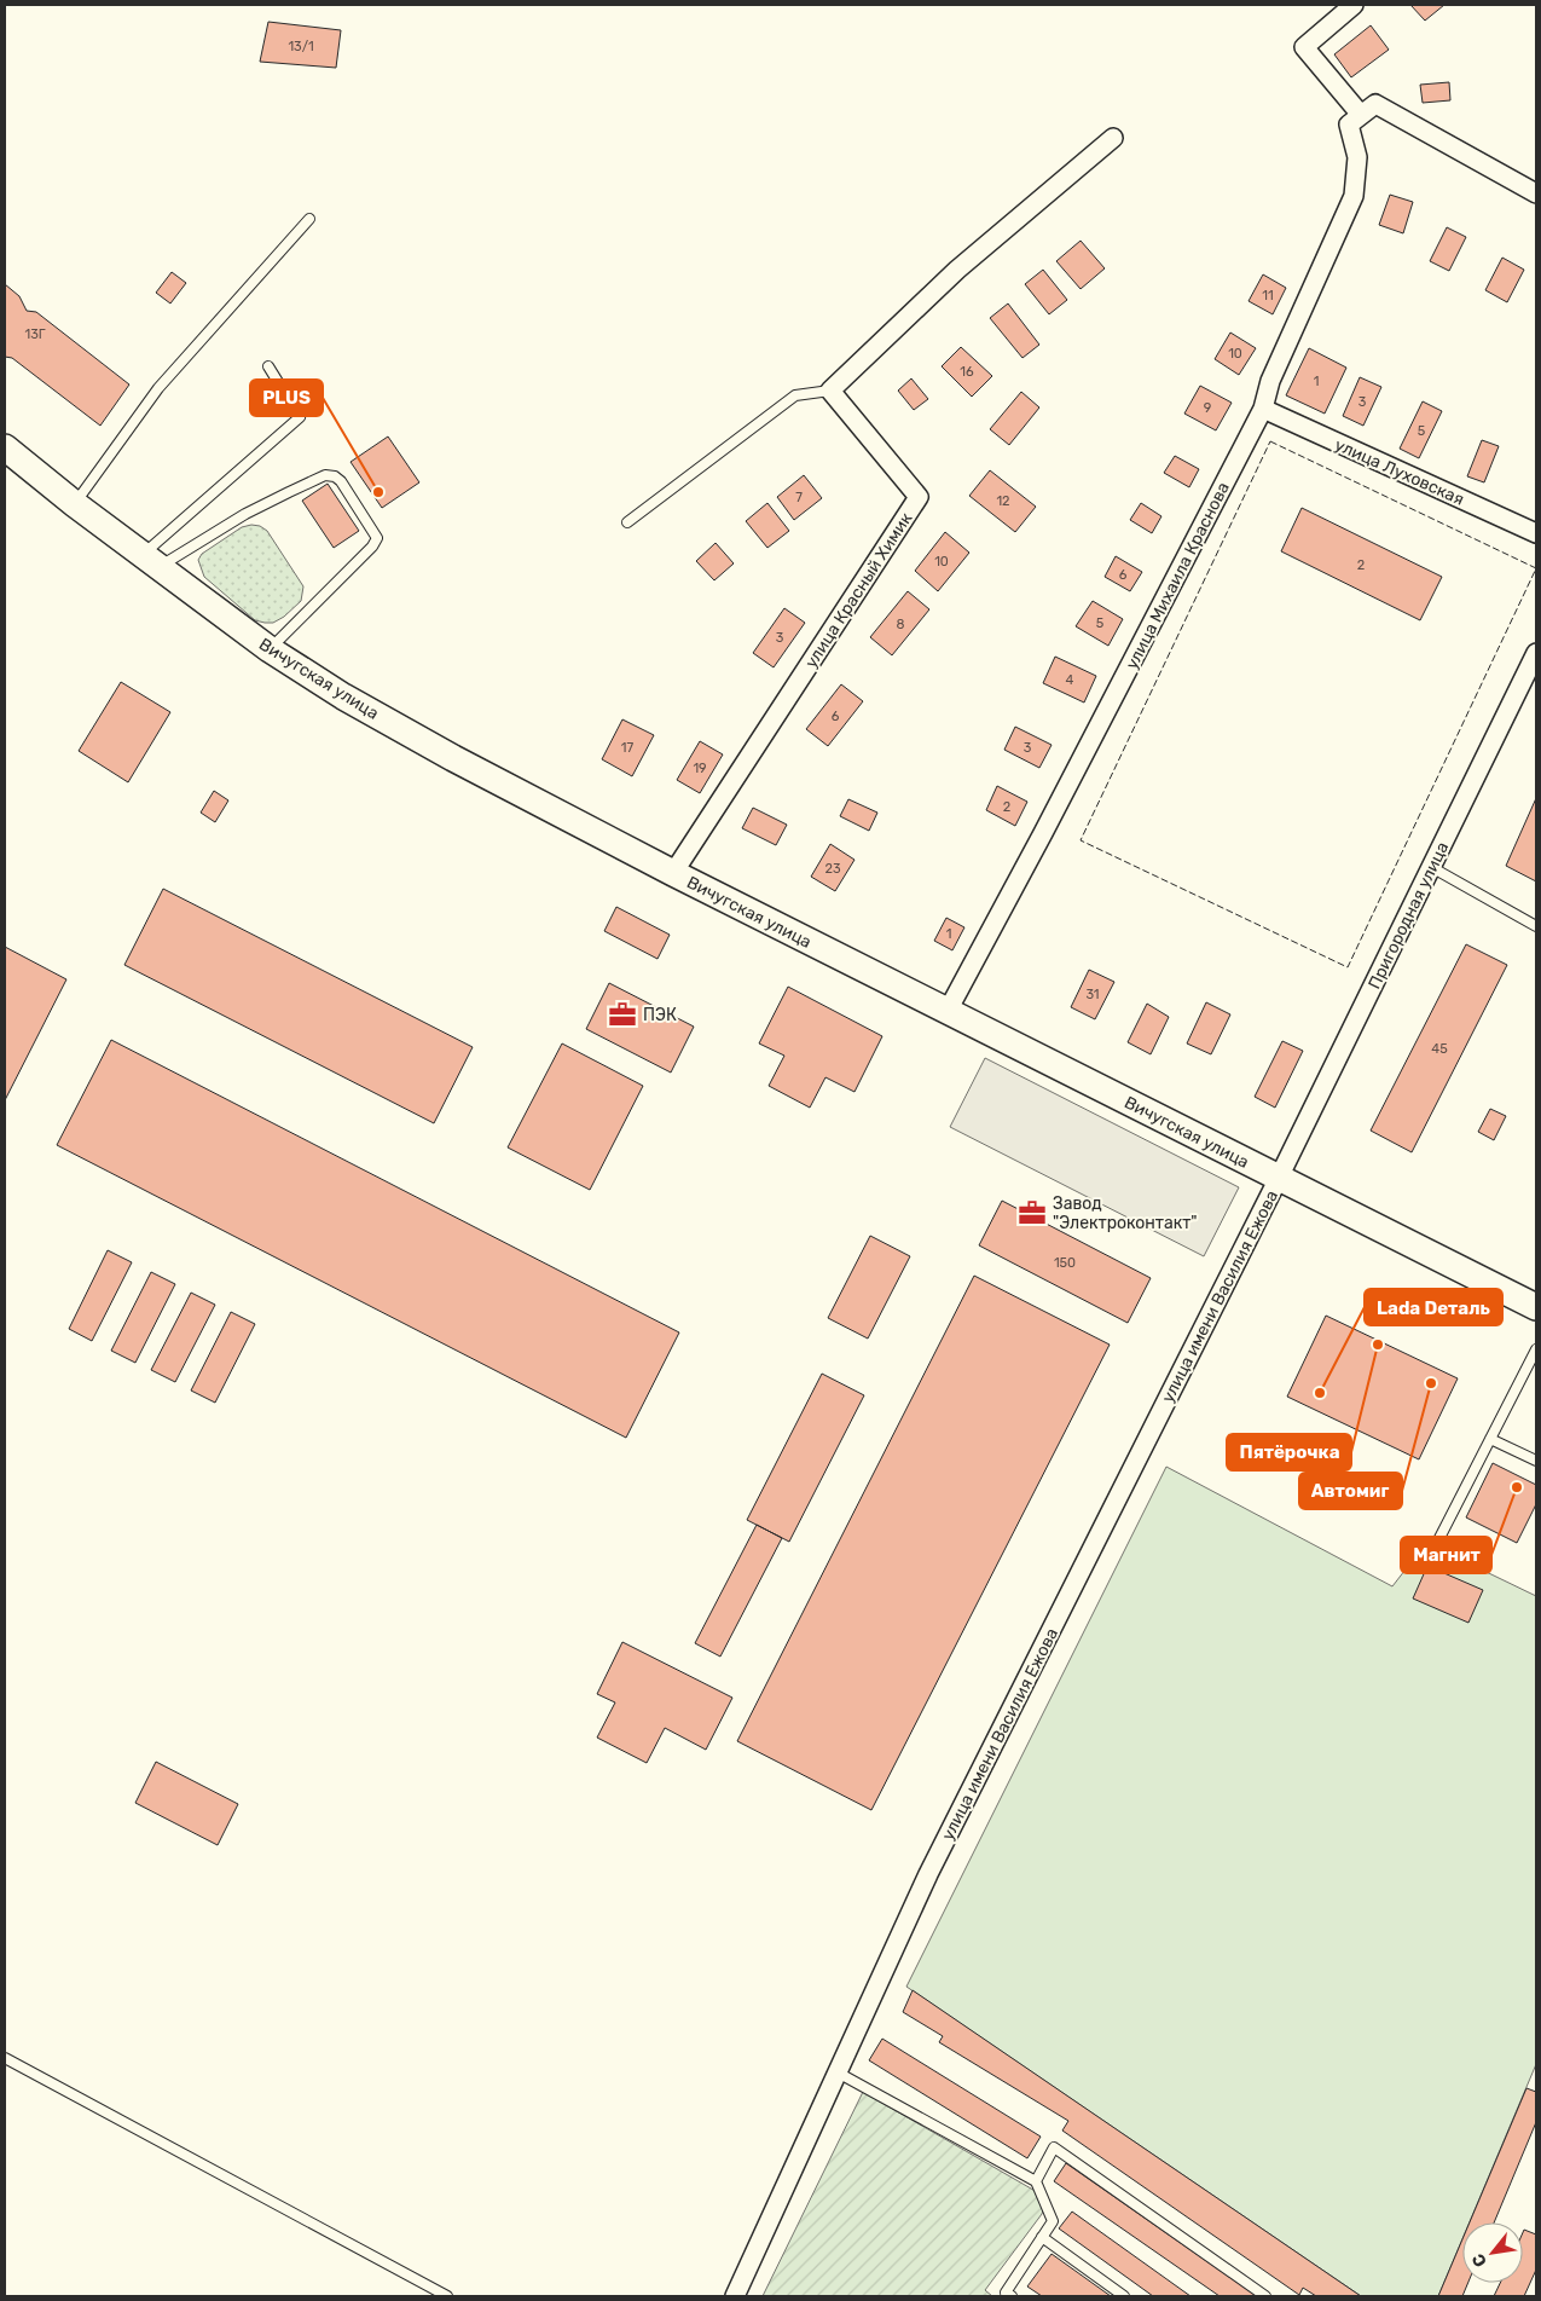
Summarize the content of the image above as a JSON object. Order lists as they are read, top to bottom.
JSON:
{
  "streets": {
    "main road": ["Вичугская улица"],
    "street": [
      "улица Луховская",
      "улица Михаила Краснова",
      "улица Красный Химик",
      "Пригородная улица",
      "улица имени Василия Ежова"
    ]
  },
  "crossings": [
    ["улица Луховская", "улица Михаила Краснова"],
    ["улица Михаила Краснова", "Вичугская улица"],
    ["улица Красный Химик", "Вичугская улица"],
    ["Вичугская улица", "Пригородная улица"],
    ["Вичугская улица", "улица имени Василия Ежова"],
    ["Пригородная улица", "улица имени Василия Ежова"]
  ],
  "places": {
    "other": [
      "PLUS",
      "Пятёрочка",
      "Автомиг",
      "Lada Dеталь",
      "Магнит"
    ],
    "office": ["ПЭК", "Завод \"Электроконтакт\""]
  },
  "house_numbers": [
    "13/1",
    "11",
    "13Г",
    "10",
    "16",
    "1",
    "3",
    "9",
    "5",
    "7",
    "12",
    "10",
    "2",
    "6",
    "5",
    "8",
    "3",
    "4",
    "6",
    "17",
    "3",
    "19",
    "2",
    "23",
    "1",
    "31",
    "45",
    "150"
  ],
  "north": "bottom left"
}
